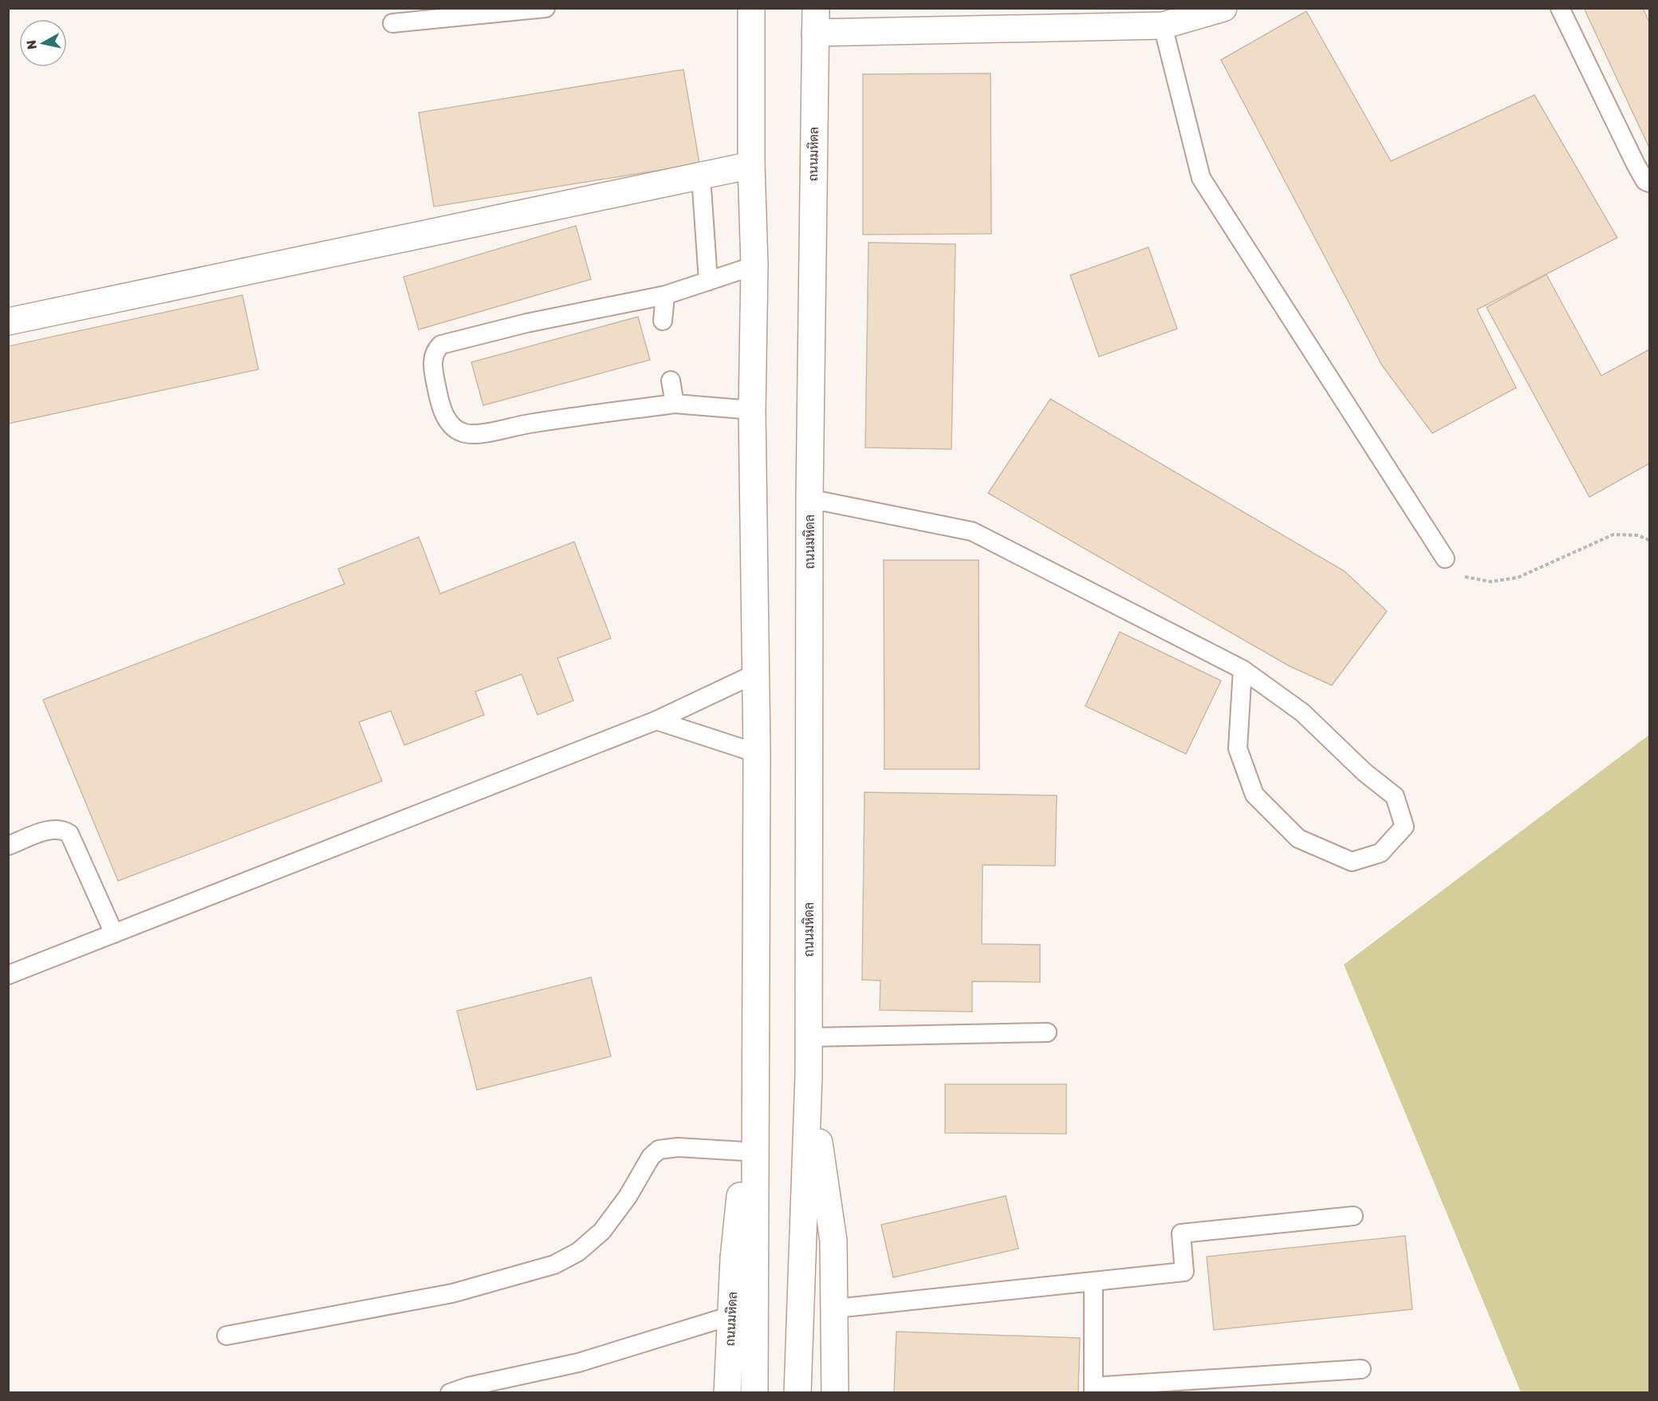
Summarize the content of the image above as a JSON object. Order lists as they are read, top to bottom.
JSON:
{
  "streets": {
    "main road": ["ถนนมหิดล"]
  },
  "north": "left"
}
